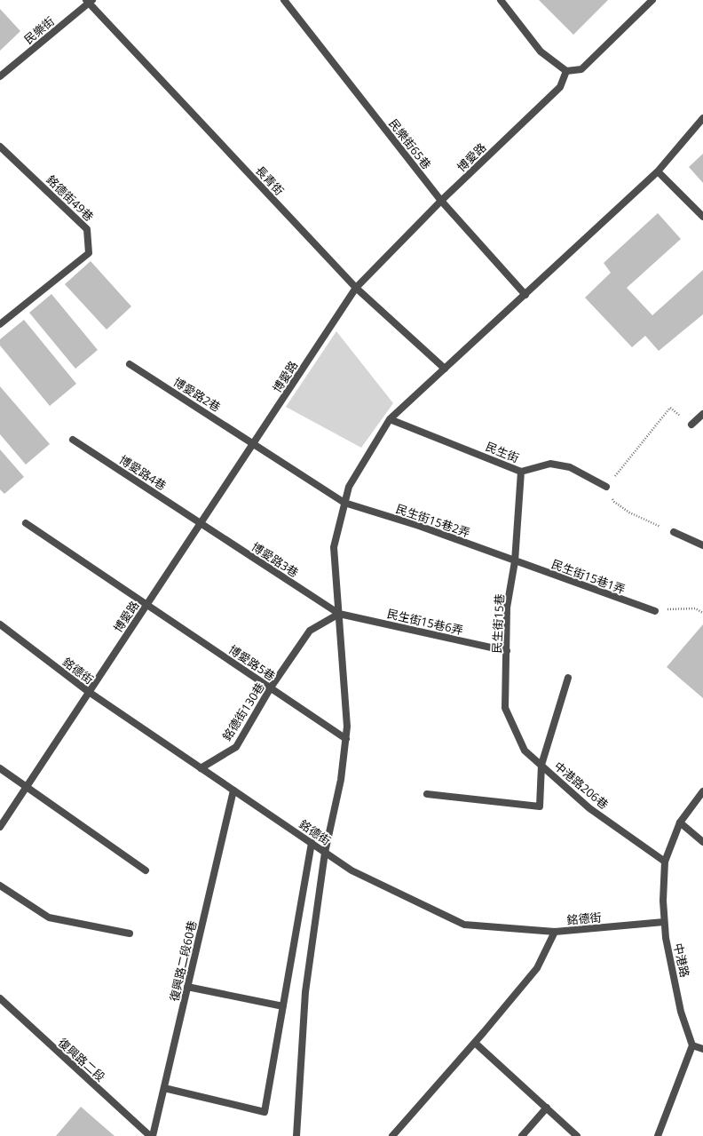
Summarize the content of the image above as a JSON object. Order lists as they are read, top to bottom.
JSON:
{
  "streets": {
    "street": [
      "民樂街",
      "民樂街65巷",
      "博愛路",
      "長青街",
      "銘德街49巷",
      "博愛路2巷",
      "民生街",
      "博愛路4巷",
      "民生街15巷2弄",
      "博愛路3巷",
      "民生街15巷1弄",
      "民生街15巷6弄",
      "民生街15巷",
      "博愛路5巷",
      "銘德街",
      "銘德街130巷",
      "中港路206巷",
      "中港路",
      "復興路二段60巷",
      "復興路二段"
    ]
  },
  "crossings": [
    ["民樂街", "長青街"],
    ["民樂街65巷", "博愛路"],
    ["博愛路", "長青街"],
    ["博愛路", "博愛路2巷"],
    ["博愛路", "博愛路4巷"],
    ["博愛路", "博愛路3巷"],
    ["博愛路", "博愛路5巷"],
    ["博愛路", "銘德街"],
    ["博愛路2巷", "民生街15巷2弄"],
    ["民生街", "民生街15巷"],
    ["博愛路4巷", "博愛路3巷"],
    ["民生街15巷2弄", "民生街15巷1弄"],
    ["民生街15巷2弄", "民生街15巷"],
    ["博愛路3巷", "民生街15巷6弄"],
    ["博愛路3巷", "銘德街130巷"],
    ["民生街15巷1弄", "民生街15巷"],
    ["民生街15巷6弄", "民生街15巷"],
    ["民生街15巷6弄", "銘德街130巷"],
    ["民生街15巷", "中港路206巷"],
    ["博愛路5巷", "銘德街130巷"],
    ["銘德街", "銘德街130巷"],
    ["銘德街", "中港路"],
    ["銘德街", "復興路二段60巷"],
    ["中港路206巷", "中港路"]
  ]
}
